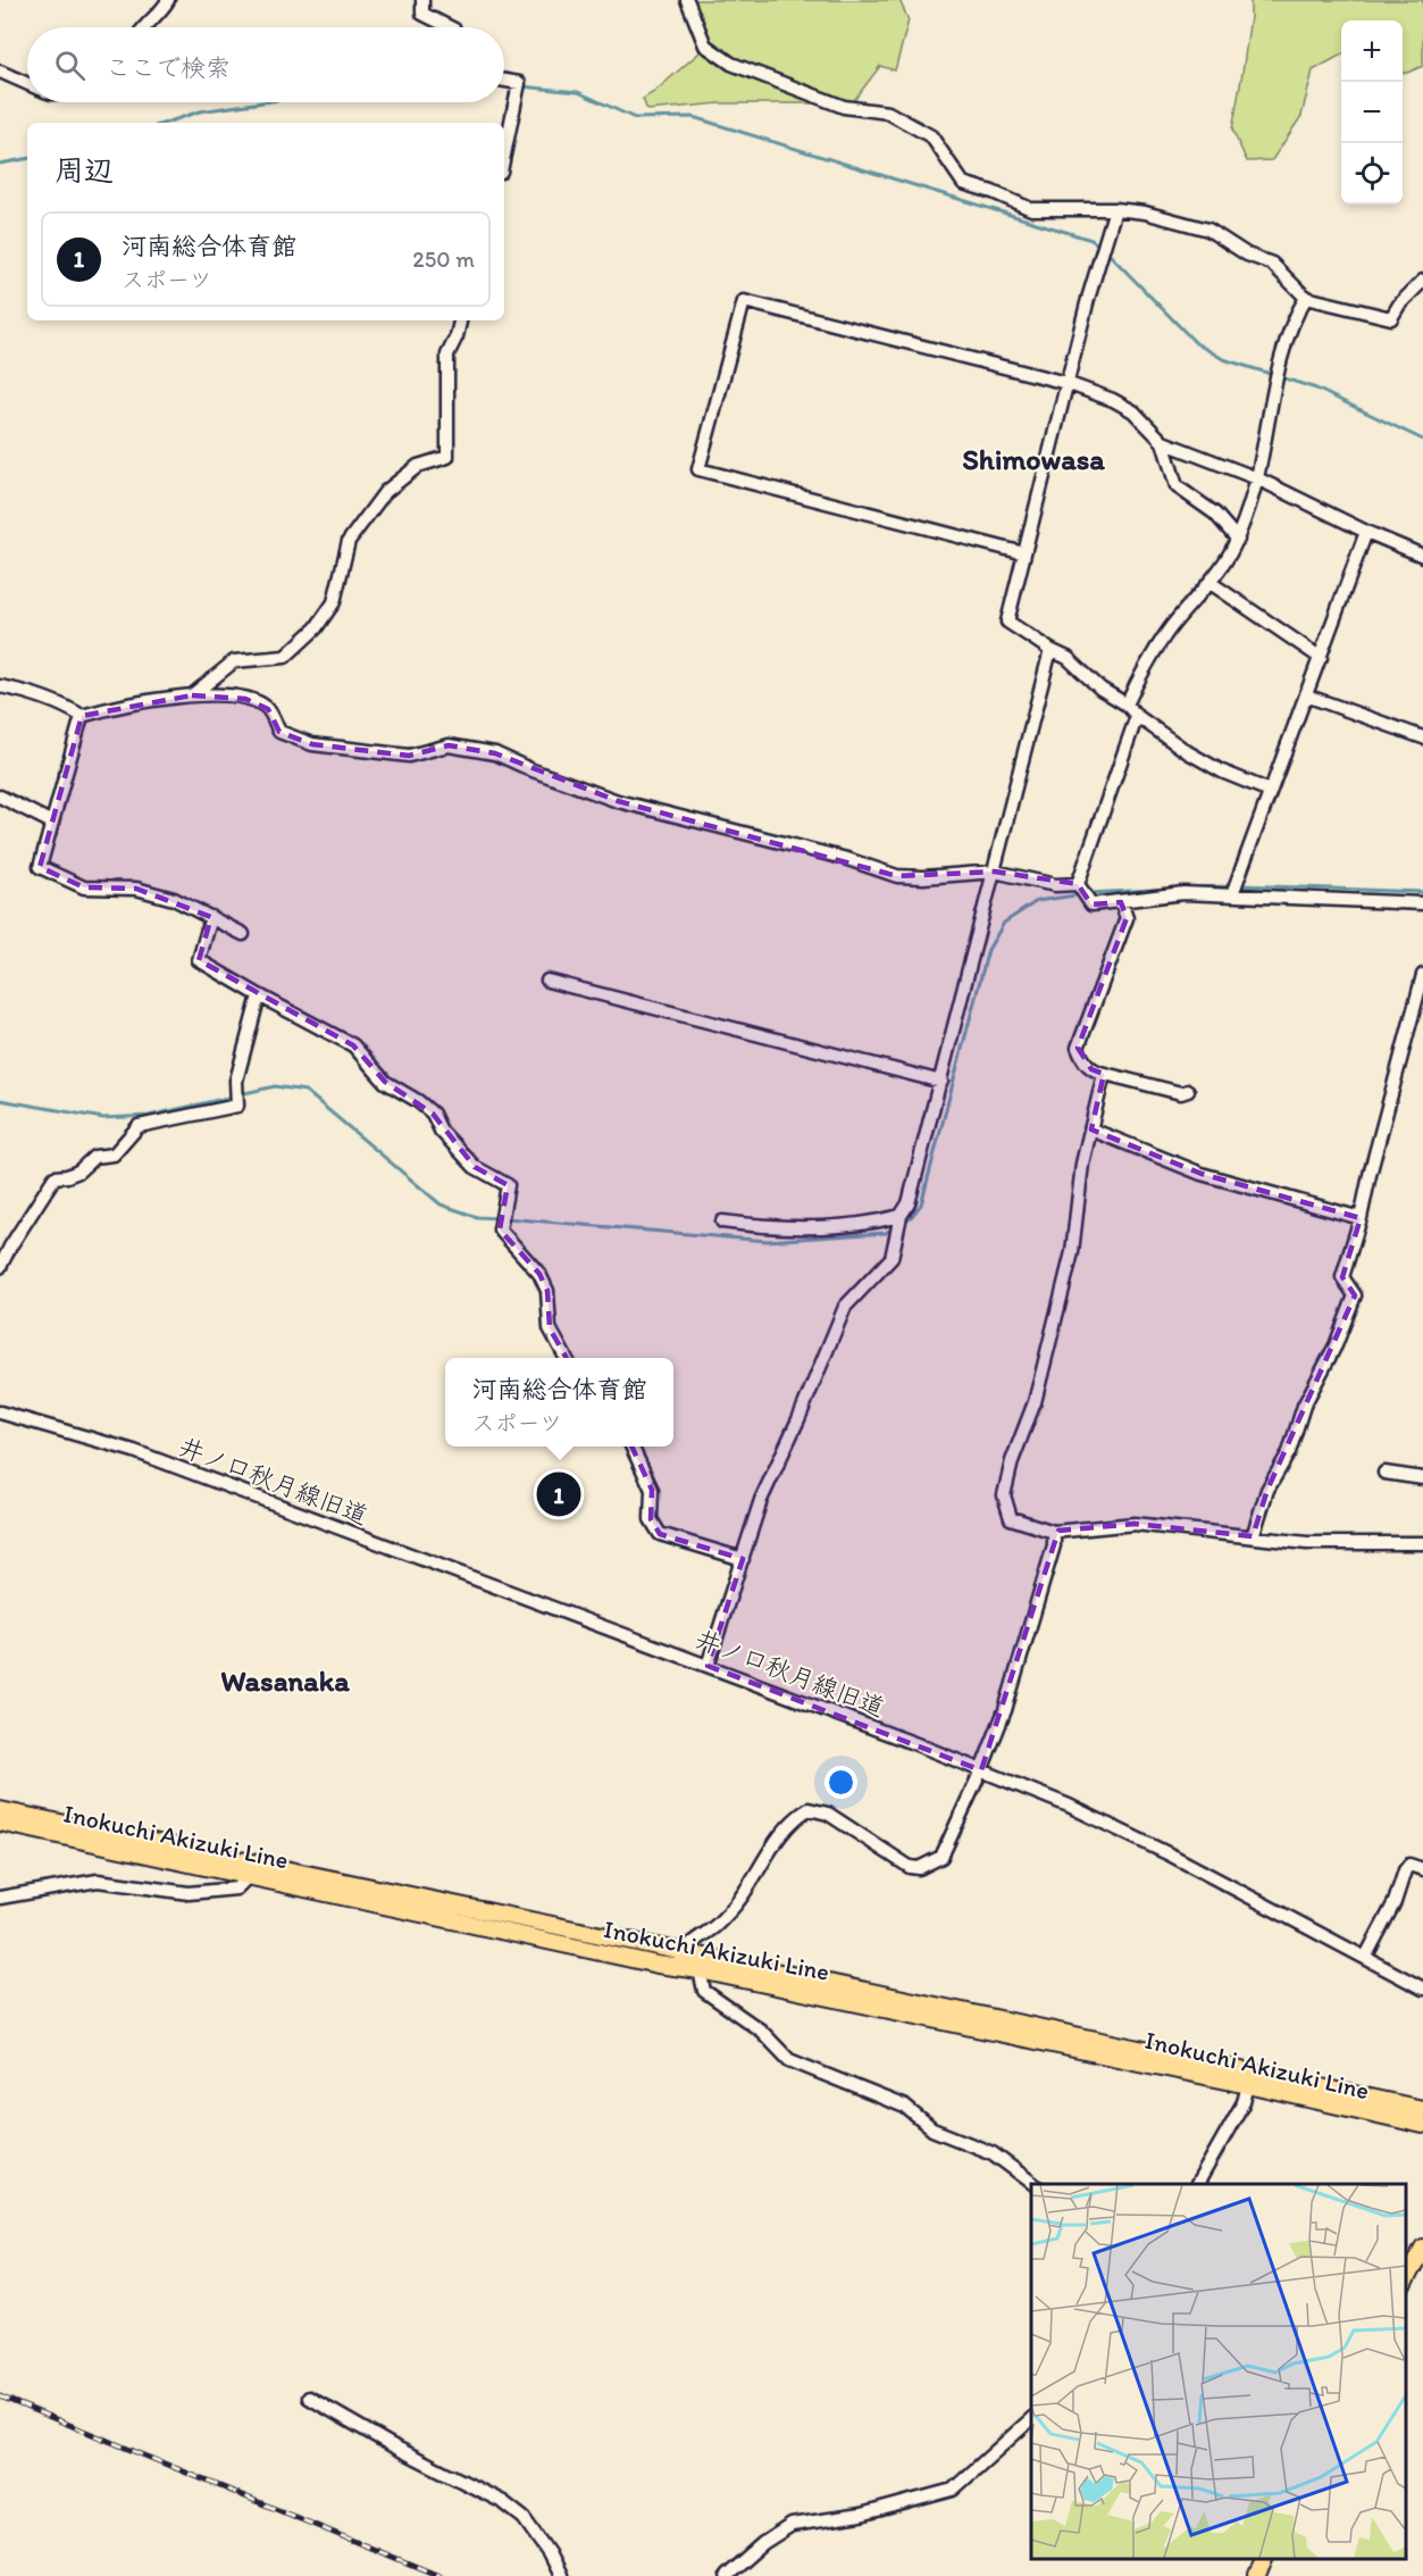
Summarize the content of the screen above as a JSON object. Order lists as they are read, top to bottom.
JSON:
{
  "streets": {
    "main road": ["Inokuchi Akizuki Line"],
    "street": ["井ノ口秋月線旧道"]
  },
  "districts": ["Shimowasa", "Wasanaka"],
  "page": {
    "map_buttons": ["+", "−"],
    "search": "ここで検索",
    "heading": "周辺",
    "list": [
      {
        "mark": "1",
        "name": "河南総合体育館",
        "note": "スポーツ",
        "value": "250 m"
      }
    ],
    "popup": ["河南総合体育館", "スポーツ"],
    "pins": "1"
  }
}
